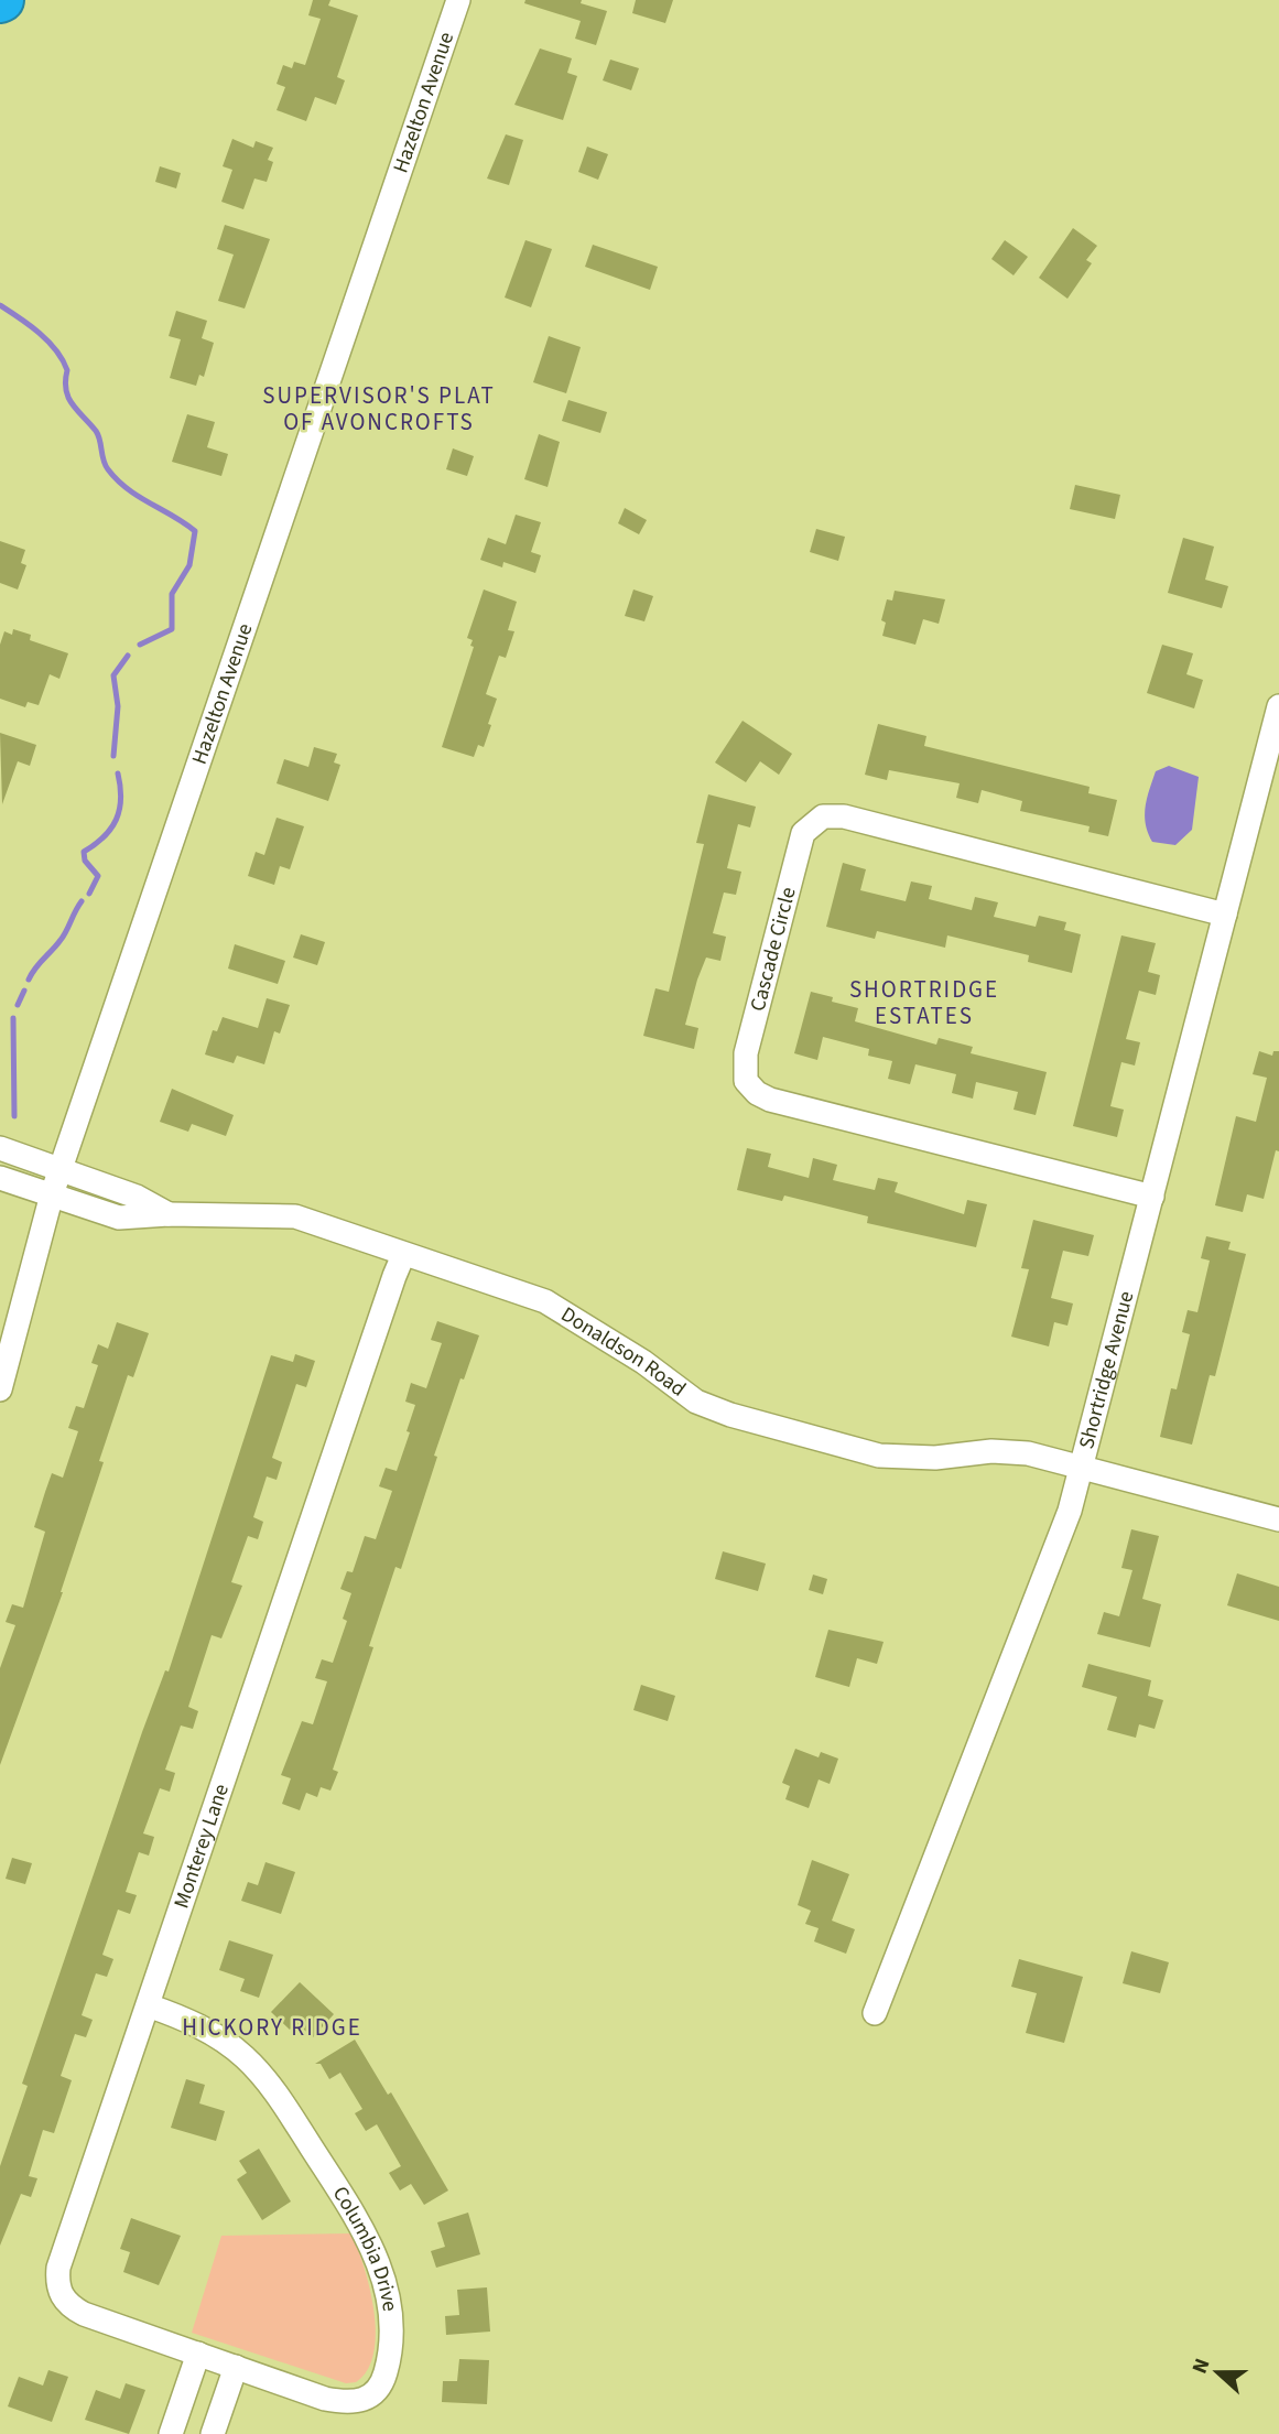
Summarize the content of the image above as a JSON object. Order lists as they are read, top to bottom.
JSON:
{
  "streets": {
    "street": [
      "Hazelton Avenue",
      "Cascade Circle",
      "Donaldson Road",
      "Shortridge Avenue",
      "Monterey Lane",
      "Columbia Drive"
    ]
  },
  "crossings": [
    ["Hazelton Avenue", "Donaldson Road"],
    ["Cascade Circle", "Shortridge Avenue"],
    ["Donaldson Road", "Shortridge Avenue"],
    ["Donaldson Road", "Monterey Lane"],
    ["Monterey Lane", "Columbia Drive"]
  ],
  "districts": ["SUPERVISOR'S PLAT OF AVONCROFTS", "SHORTRIDGE ESTATES", "HICKORY RIDGE"],
  "north": "left"
}
